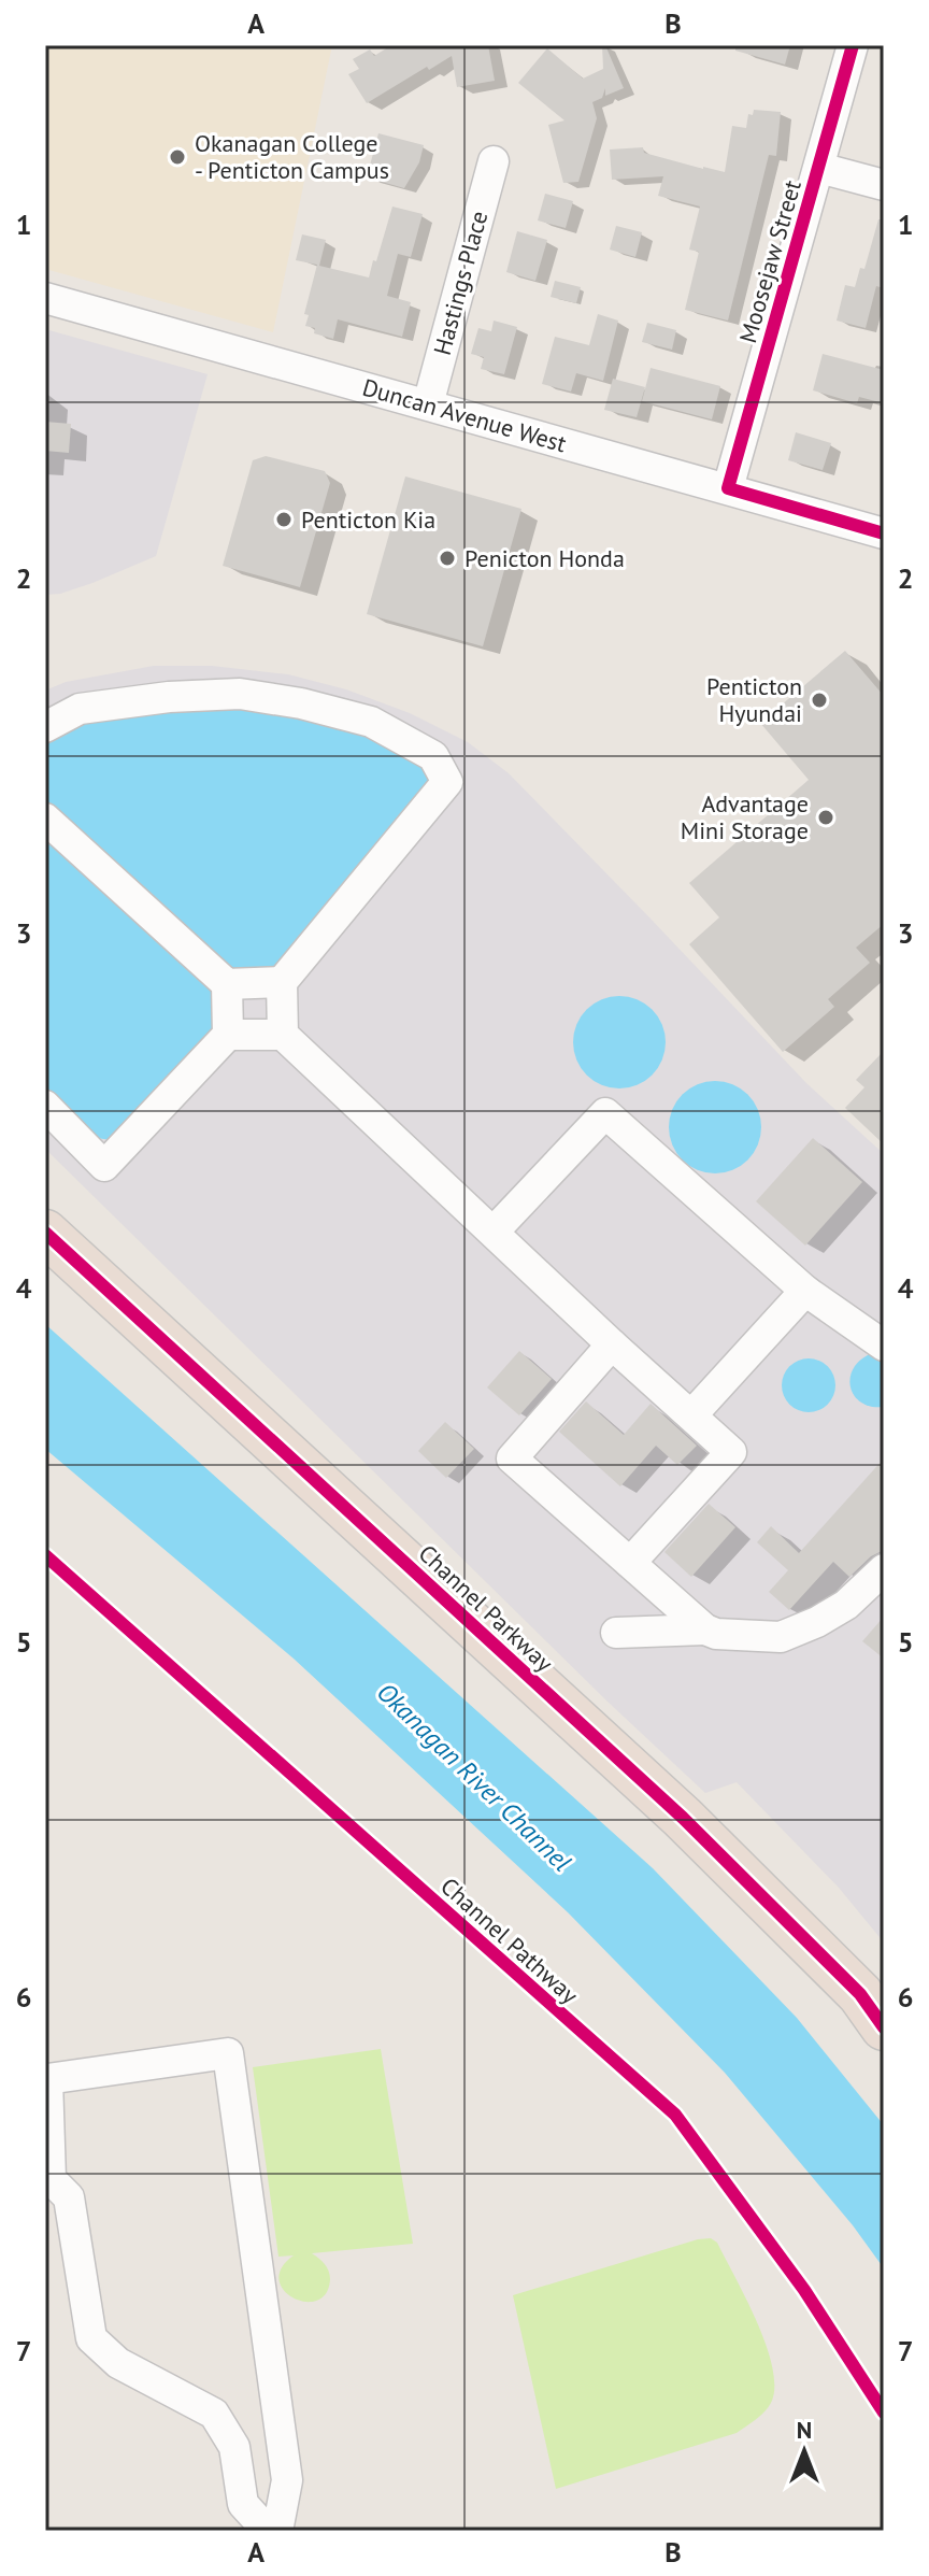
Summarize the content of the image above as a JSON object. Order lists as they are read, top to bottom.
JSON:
{
  "streets": {
    "highway": ["Channel Parkway"],
    "street": ["Moosejaw Street", "Hastings Place", "Duncan Avenue West"],
    "cycle path": ["Channel Pathway"]
  },
  "crossings": [
    ["Moosejaw Street", "Duncan Avenue West"],
    ["Hastings Place", "Duncan Avenue West"]
  ],
  "water": ["Okanagan River Channel"],
  "places": [
    "Okanagan College - Penticton Campus",
    "Penticton Kia",
    "Penicton Honda",
    "Penticton Hyundai",
    "Advantage Mini Storage"
  ],
  "north": "top",
  "grid": {
    "columns": ["A", "B"],
    "rows": [
      "1",
      "2",
      "3",
      "4",
      "5",
      "6",
      "7"
    ]
  }
}
